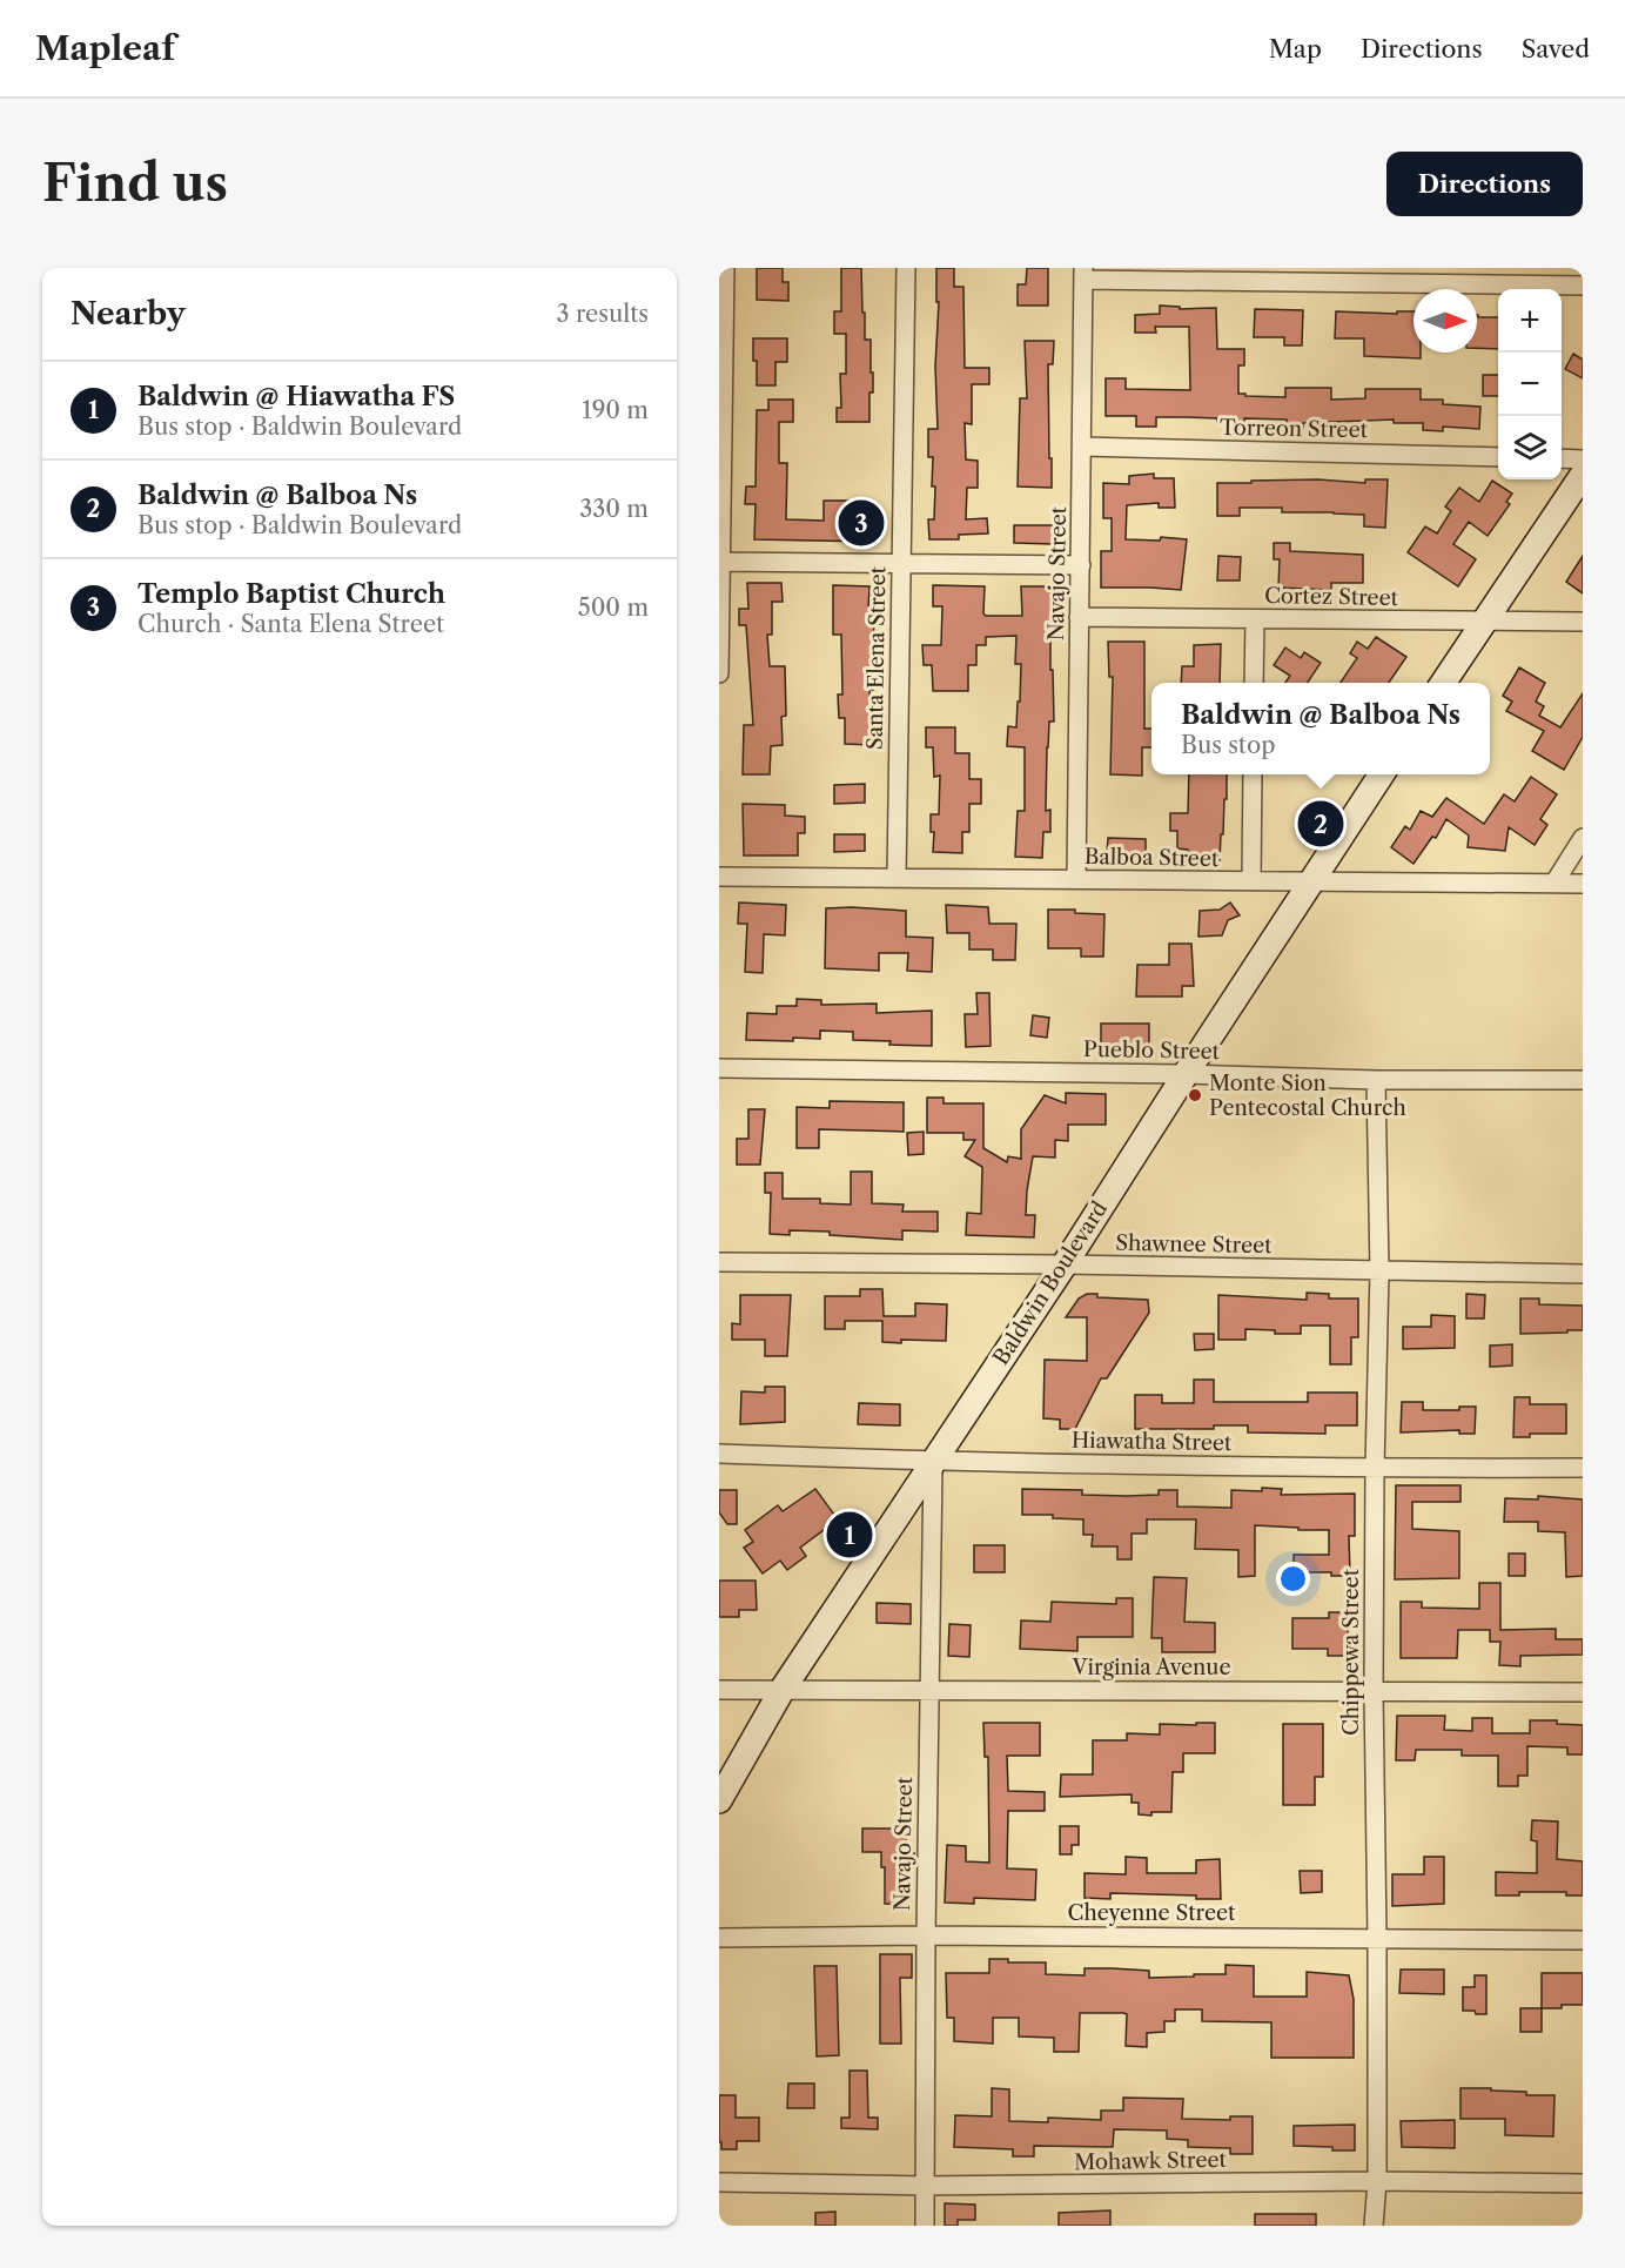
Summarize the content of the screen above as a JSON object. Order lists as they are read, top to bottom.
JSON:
{
  "streets": {
    "main road": ["Baldwin Boulevard"],
    "street": [
      "Torreon Street",
      "Navajo Street",
      "Cortez Street",
      "Santa Elena Street",
      "Balboa Street",
      "Pueblo Street",
      "Shawnee Street",
      "Hiawatha Street",
      "Chippewa Street",
      "Virginia Avenue",
      "Cheyenne Street",
      "Mohawk Street"
    ]
  },
  "crossings": [
    ["Torreon Street", "Navajo Street"],
    ["Navajo Street", "Cortez Street"],
    ["Navajo Street", "Balboa Street"],
    ["Navajo Street", "Baldwin Boulevard"],
    ["Navajo Street", "Hiawatha Street"],
    ["Navajo Street", "Virginia Avenue"],
    ["Navajo Street", "Cheyenne Street"],
    ["Navajo Street", "Mohawk Street"],
    ["Santa Elena Street", "Balboa Street"],
    ["Balboa Street", "Baldwin Boulevard"],
    ["Pueblo Street", "Baldwin Boulevard"],
    ["Pueblo Street", "Chippewa Street"],
    ["Shawnee Street", "Baldwin Boulevard"],
    ["Shawnee Street", "Chippewa Street"],
    ["Baldwin Boulevard", "Hiawatha Street"],
    ["Baldwin Boulevard", "Virginia Avenue"],
    ["Hiawatha Street", "Chippewa Street"],
    ["Chippewa Street", "Virginia Avenue"],
    ["Chippewa Street", "Cheyenne Street"],
    ["Chippewa Street", "Mohawk Street"]
  ],
  "places": ["Monte Sion Pentecostal Church"],
  "north": "right",
  "page": {
    "header": "Mapleaf",
    "nav": ["Map", "Directions", "Saved"],
    "buttons": "Directions",
    "title": "Find us",
    "heading": ["Nearby", "3 results"],
    "map_buttons": ["+", "−"],
    "list": [
      {
        "mark": "1",
        "name": "Baldwin @ Hiawatha FS",
        "note": "Bus stop · Baldwin Boulevard",
        "value": "190 m"
      },
      {
        "mark": "2",
        "name": "Baldwin @ Balboa Ns",
        "note": "Bus stop · Baldwin Boulevard",
        "value": "330 m"
      },
      {
        "mark": "3",
        "name": "Templo Baptist Church",
        "note": "Church · Santa Elena Street",
        "value": "500 m"
      }
    ],
    "pins": ["3", "2", "1"],
    "popup": ["Baldwin @ Balboa Ns", "Bus stop"]
  }
}
